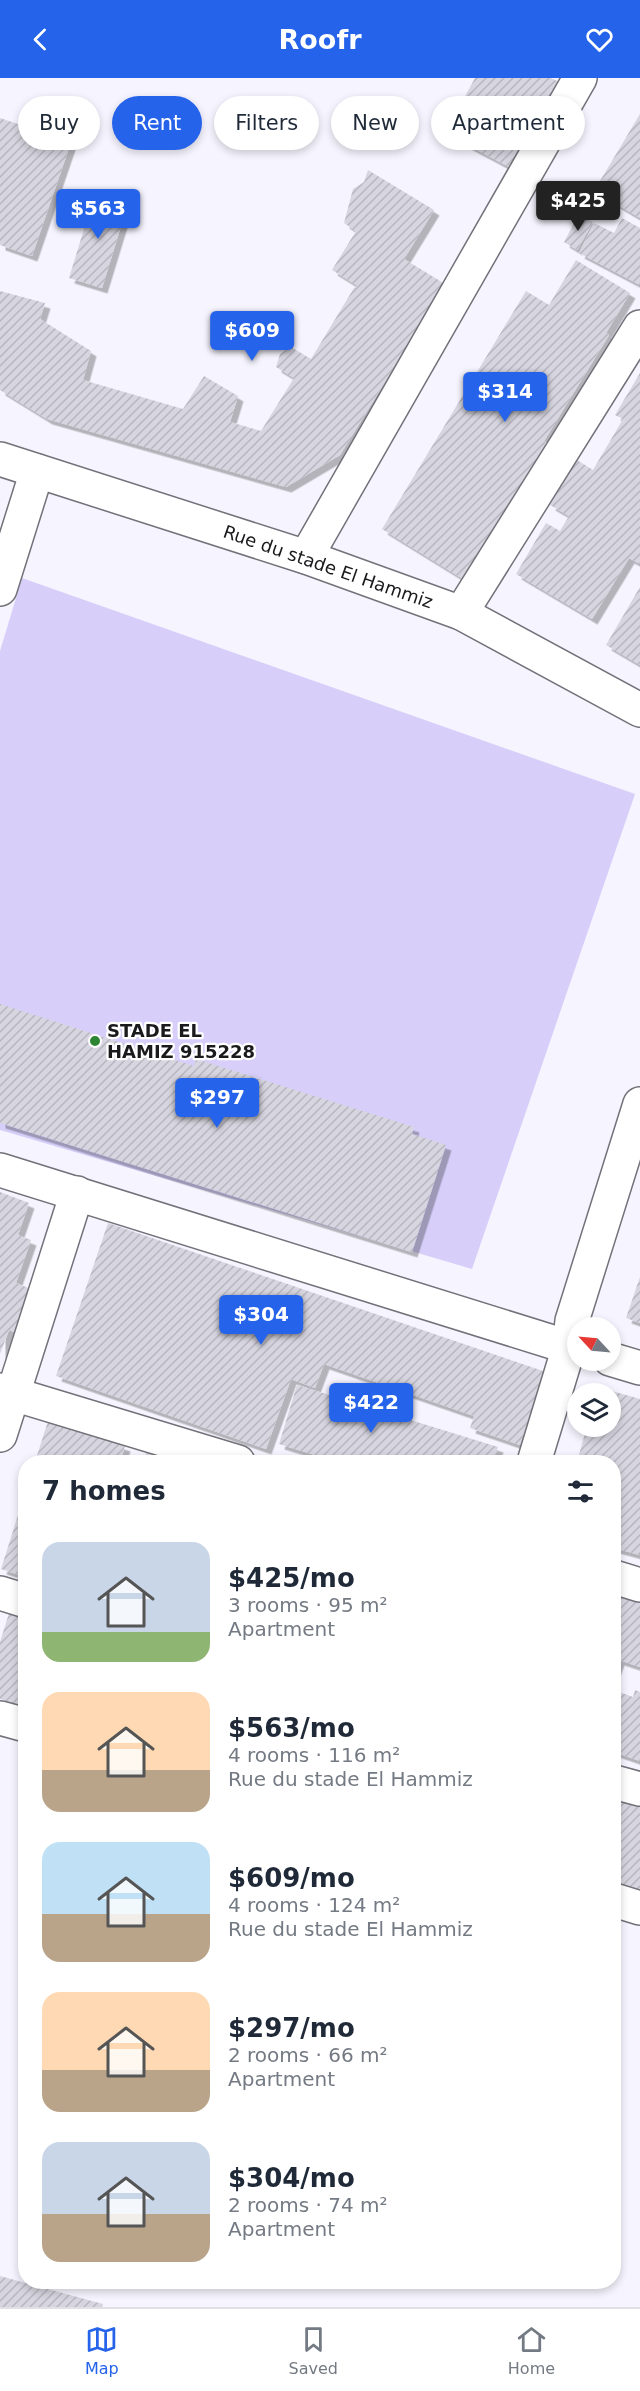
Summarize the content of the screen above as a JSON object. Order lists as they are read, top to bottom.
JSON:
{
  "streets": {
    "street": ["Rue du stade El Hammiz"]
  },
  "places": ["STADE EL HAMIZ 915228"],
  "north": "top left",
  "page": {
    "header": "Roofr",
    "chip": [
      "Buy",
      "Rent",
      "Filters",
      "New",
      "Apartment"
    ],
    "price": [
      "$425",
      "$563",
      "$609",
      "$314",
      "$297",
      "$304",
      "$422"
    ],
    "heading": "7 homes",
    "list": [
      {
        "name": "$425/mo",
        "note": "3 rooms · 95 m² · Apartment"
      },
      {
        "name": "$563/mo",
        "note": "4 rooms · 116 m² · Rue du stade El Hammiz"
      },
      {
        "name": "$609/mo",
        "note": "4 rooms · 124 m² · Rue du stade El Hammiz"
      },
      {
        "name": "$297/mo",
        "note": "2 rooms · 66 m² · Apartment"
      },
      {
        "name": "$304/mo",
        "note": "2 rooms · 74 m² · Apartment"
      }
    ],
    "tabs": ["Map", "Saved", "Home"]
  }
}
